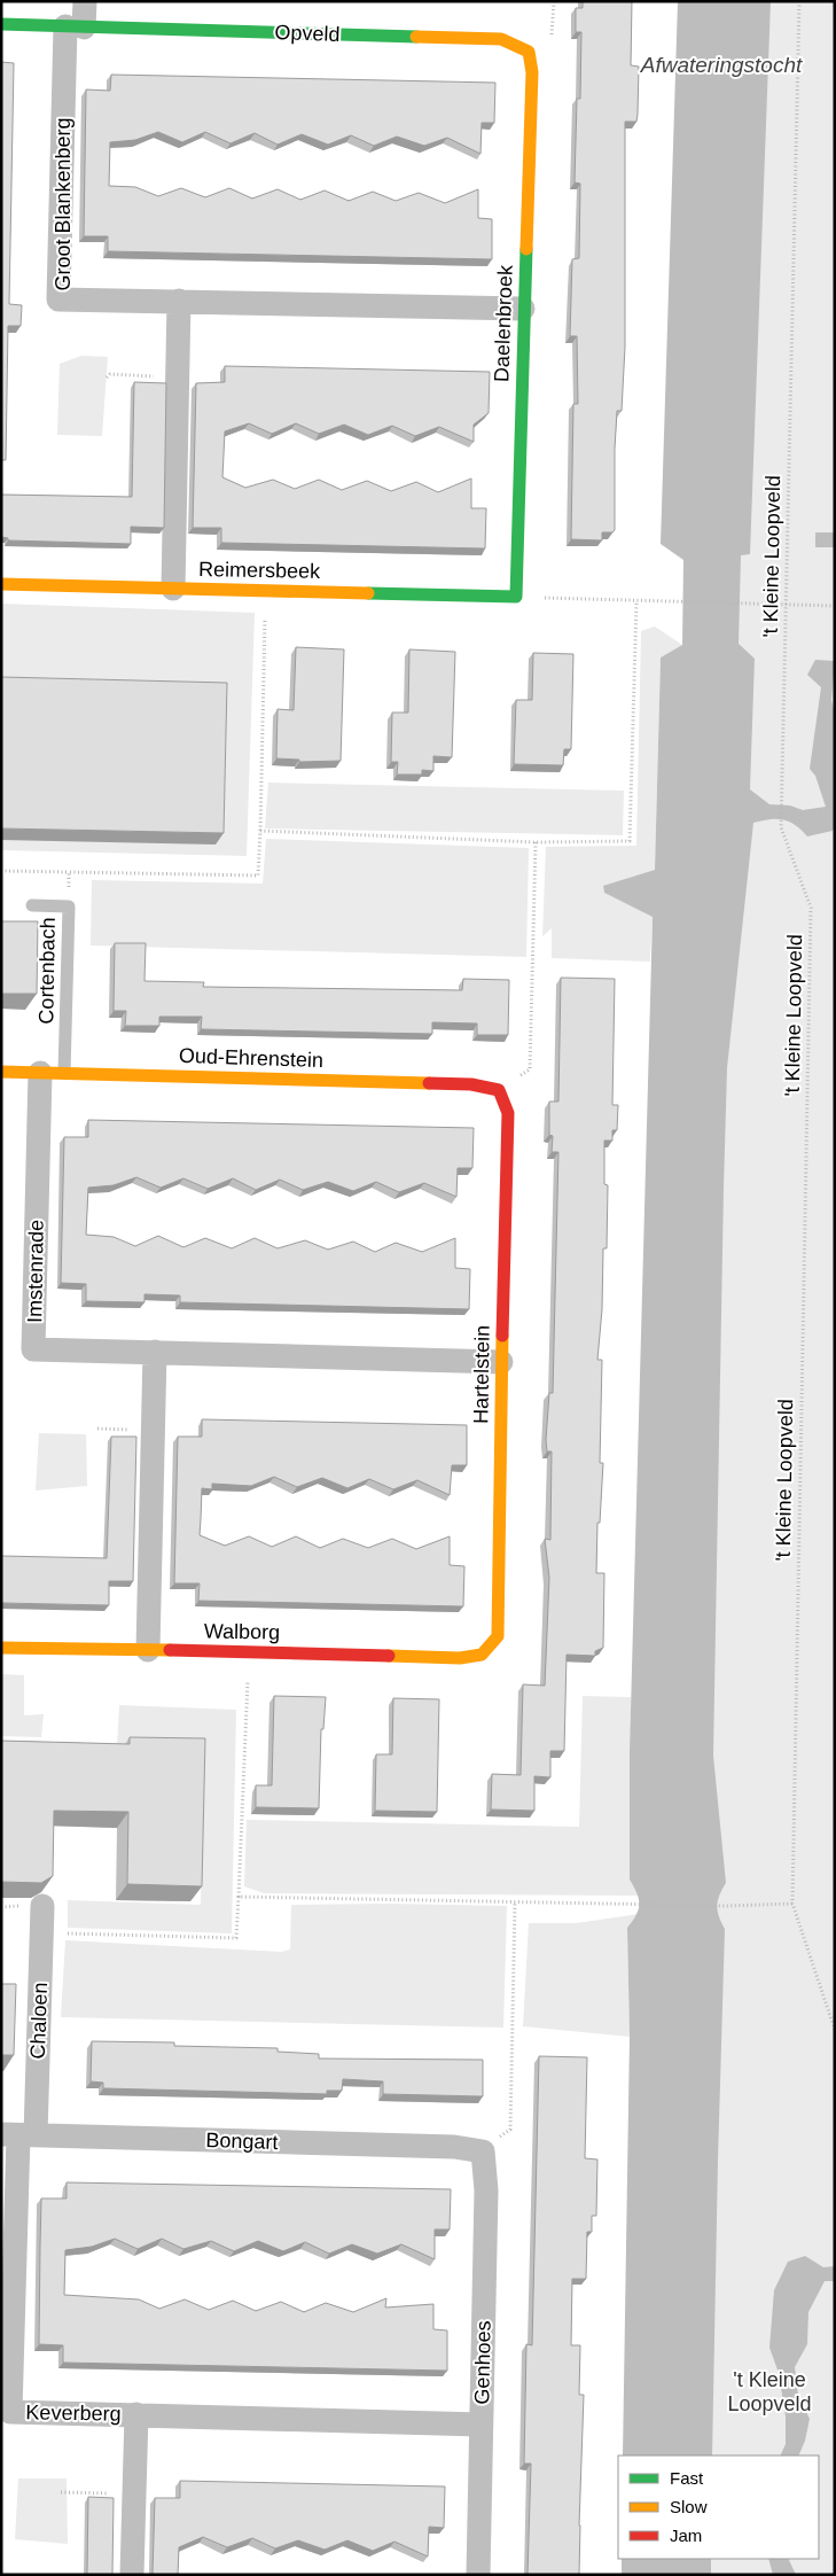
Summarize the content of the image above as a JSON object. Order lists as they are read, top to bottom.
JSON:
{
  "streets": {
    "street": [
      "Opveld",
      "Groot Blankenberg",
      "Daelenbroek",
      "Reimersbeek",
      "Oud-Ehrenstein",
      "Imstenrade",
      "Hartelstein",
      "Walborg",
      "Chaloen",
      "Bongart",
      "Genhoes",
      "Keverberg"
    ],
    "lane": ["Cortenbach"],
    "path": ["'t Kleine Loopveld"]
  },
  "crossings": [
    ["Opveld", "Groot Blankenberg"],
    ["Opveld", "Daelenbroek"],
    ["Groot Blankenberg", "Daelenbroek"],
    ["Daelenbroek", "Reimersbeek"],
    ["Cortenbach", "Oud-Ehrenstein"],
    ["Oud-Ehrenstein", "Imstenrade"],
    ["Oud-Ehrenstein", "Hartelstein"],
    ["Imstenrade", "Hartelstein"],
    ["Hartelstein", "Walborg"],
    ["Chaloen", "Bongart"],
    ["Chaloen", "Keverberg"],
    ["Bongart", "Genhoes"],
    ["Bongart", "Keverberg"],
    ["Genhoes", "Keverberg"]
  ],
  "water": ["Afwateringstocht"],
  "parks": ["'t Kleine Loopveld"],
  "legend": ["Fast", "Slow", "Jam"]
}
